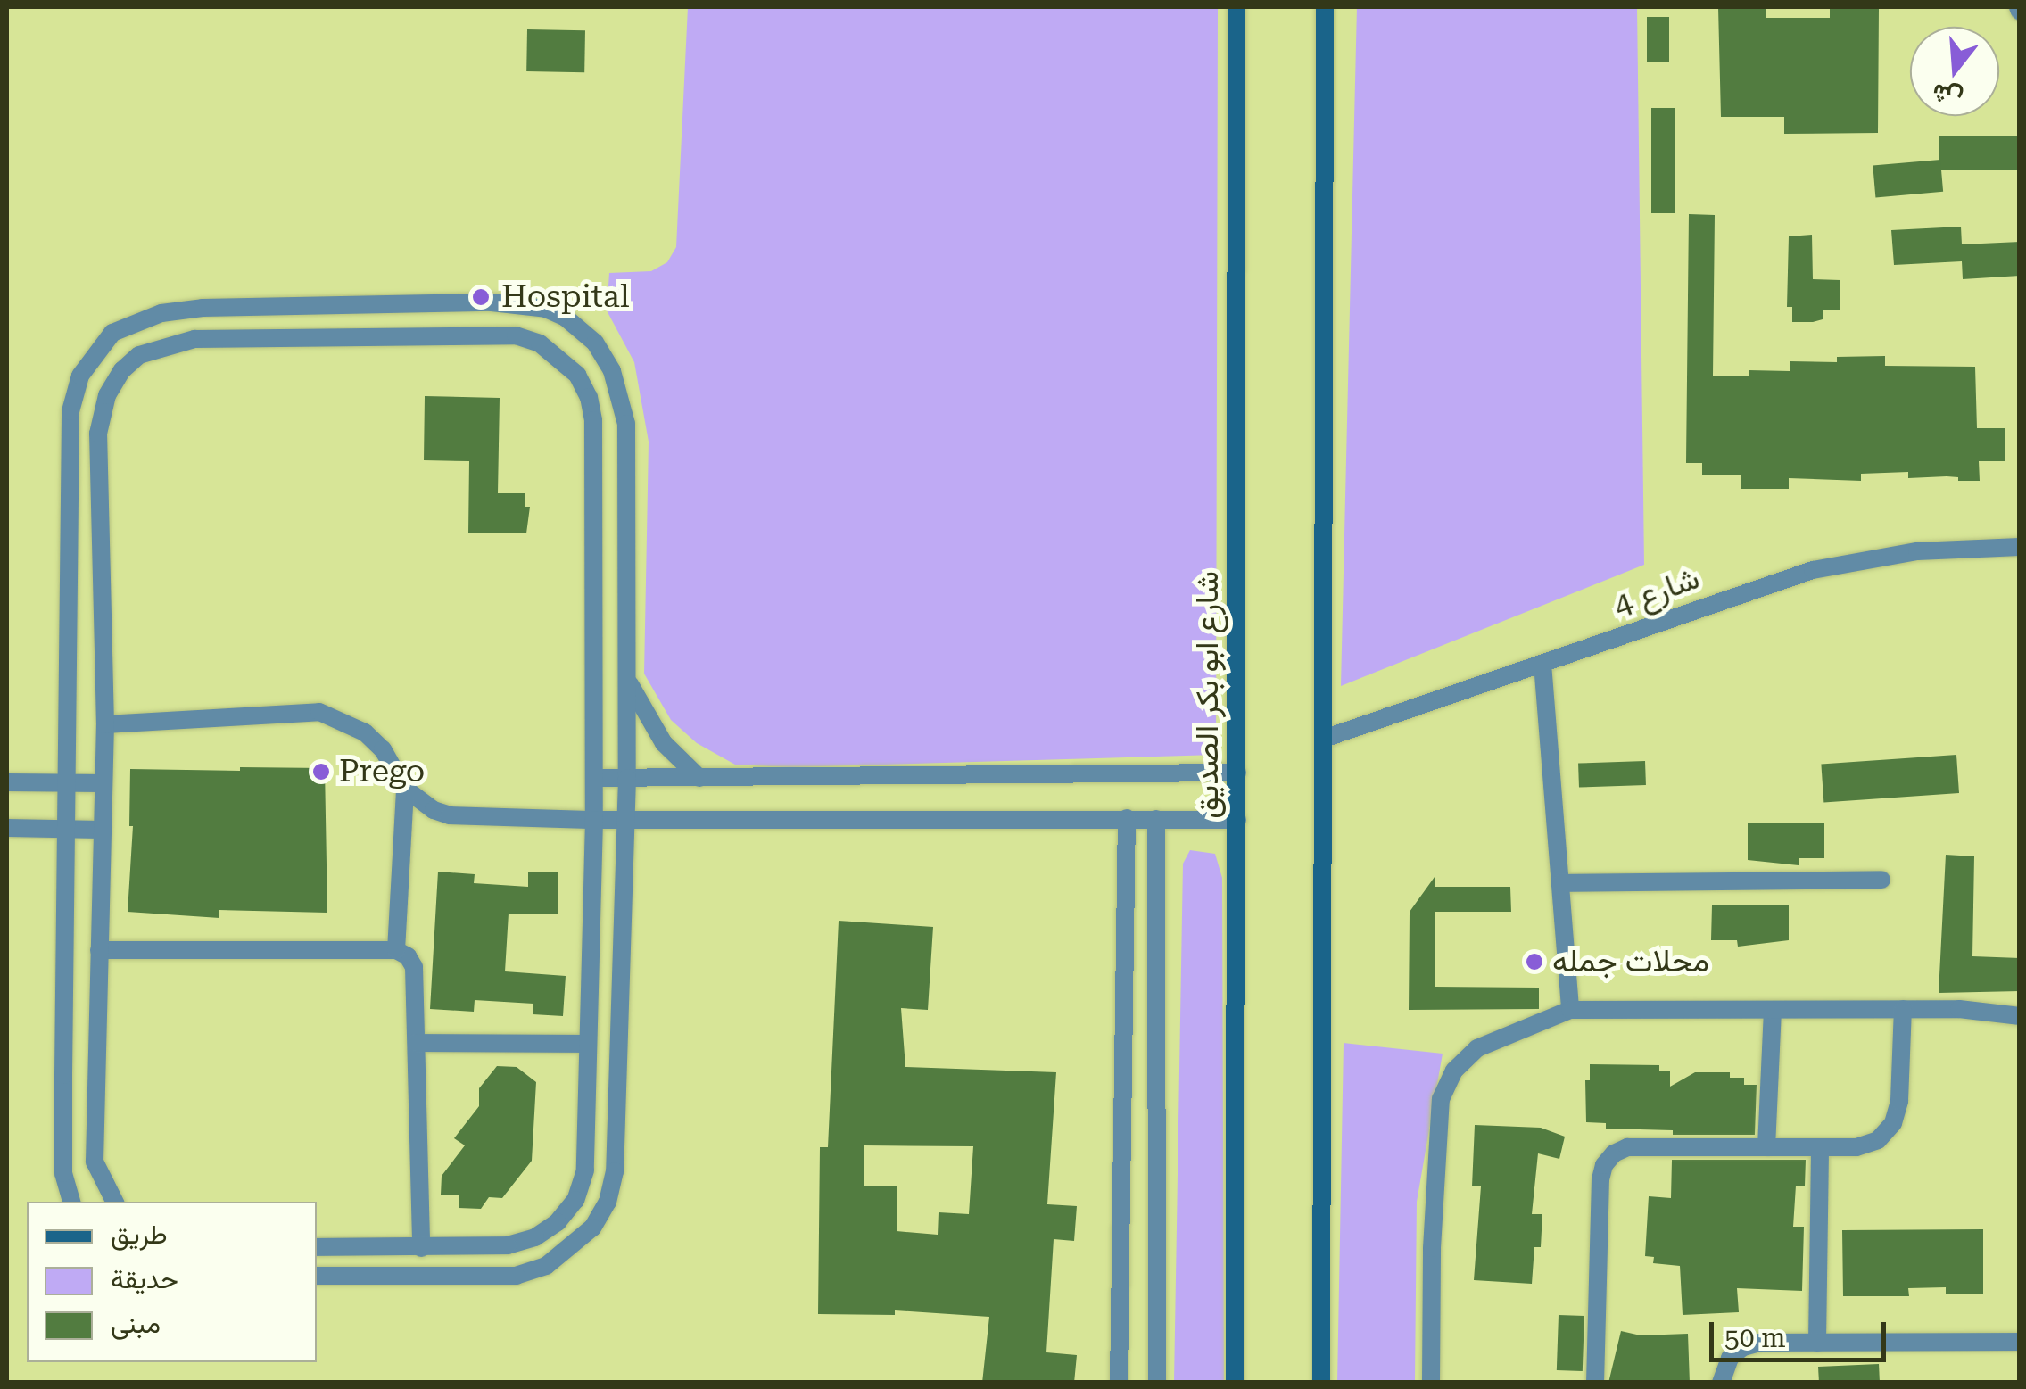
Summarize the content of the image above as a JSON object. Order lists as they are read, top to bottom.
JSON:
{
  "streets": {
    "main road": ["شارع ابو بكر الصديق"],
    "street": ["شارع 4"]
  },
  "places": ["Hospital", "Prego", "محلات جمله"],
  "legend": ["طريق", "حديقة", "مبنى"],
  "scale_bar": "50 m",
  "north": "bottom"
}
